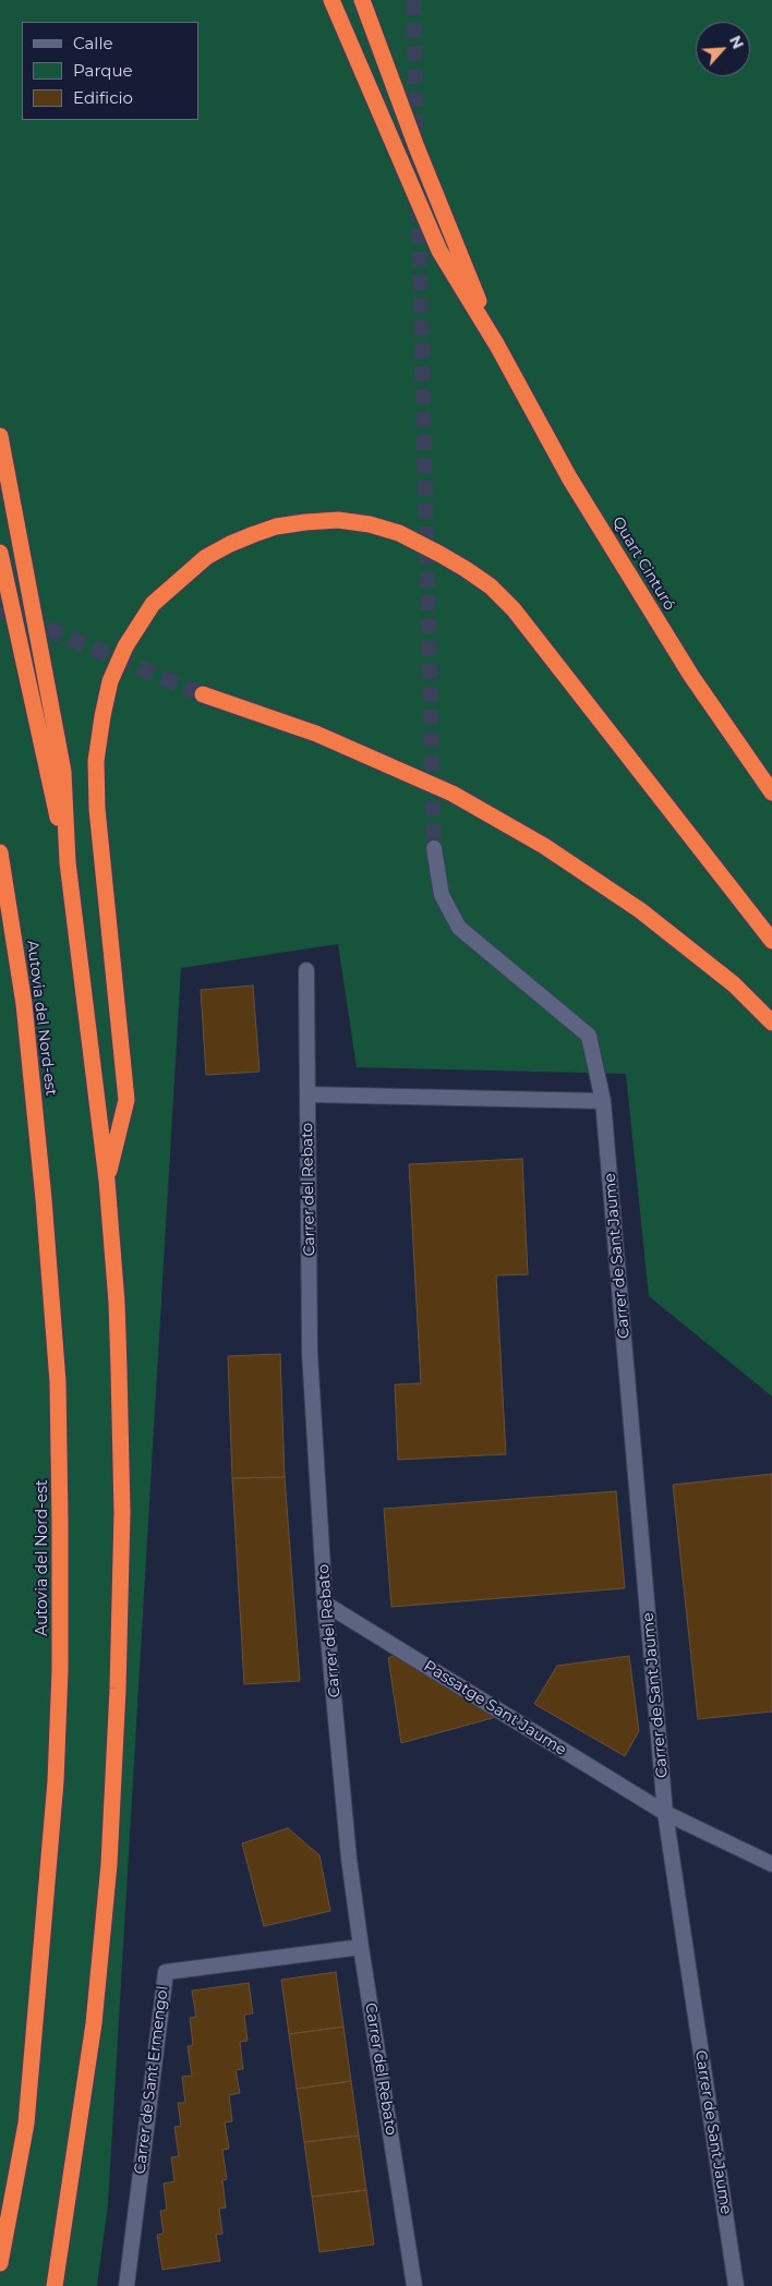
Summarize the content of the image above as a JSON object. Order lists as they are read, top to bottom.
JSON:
{
  "streets": {
    "highway": ["Quart Cinturó", "Autovia del Nord-est"],
    "street": [
      "Carrer del Rebato",
      "Carrer de Sant Jaume",
      "Passatge Sant Jaume",
      "Carrer de Sant Ermengol"
    ]
  },
  "crossings": [
    ["Carrer del Rebato", "Passatge Sant Jaume"],
    ["Carrer del Rebato", "Carrer de Sant Ermengol"],
    ["Carrer de Sant Jaume", "Passatge Sant Jaume"]
  ],
  "legend": ["Calle", "Parque", "Edificio"],
  "north": "top right"
}
